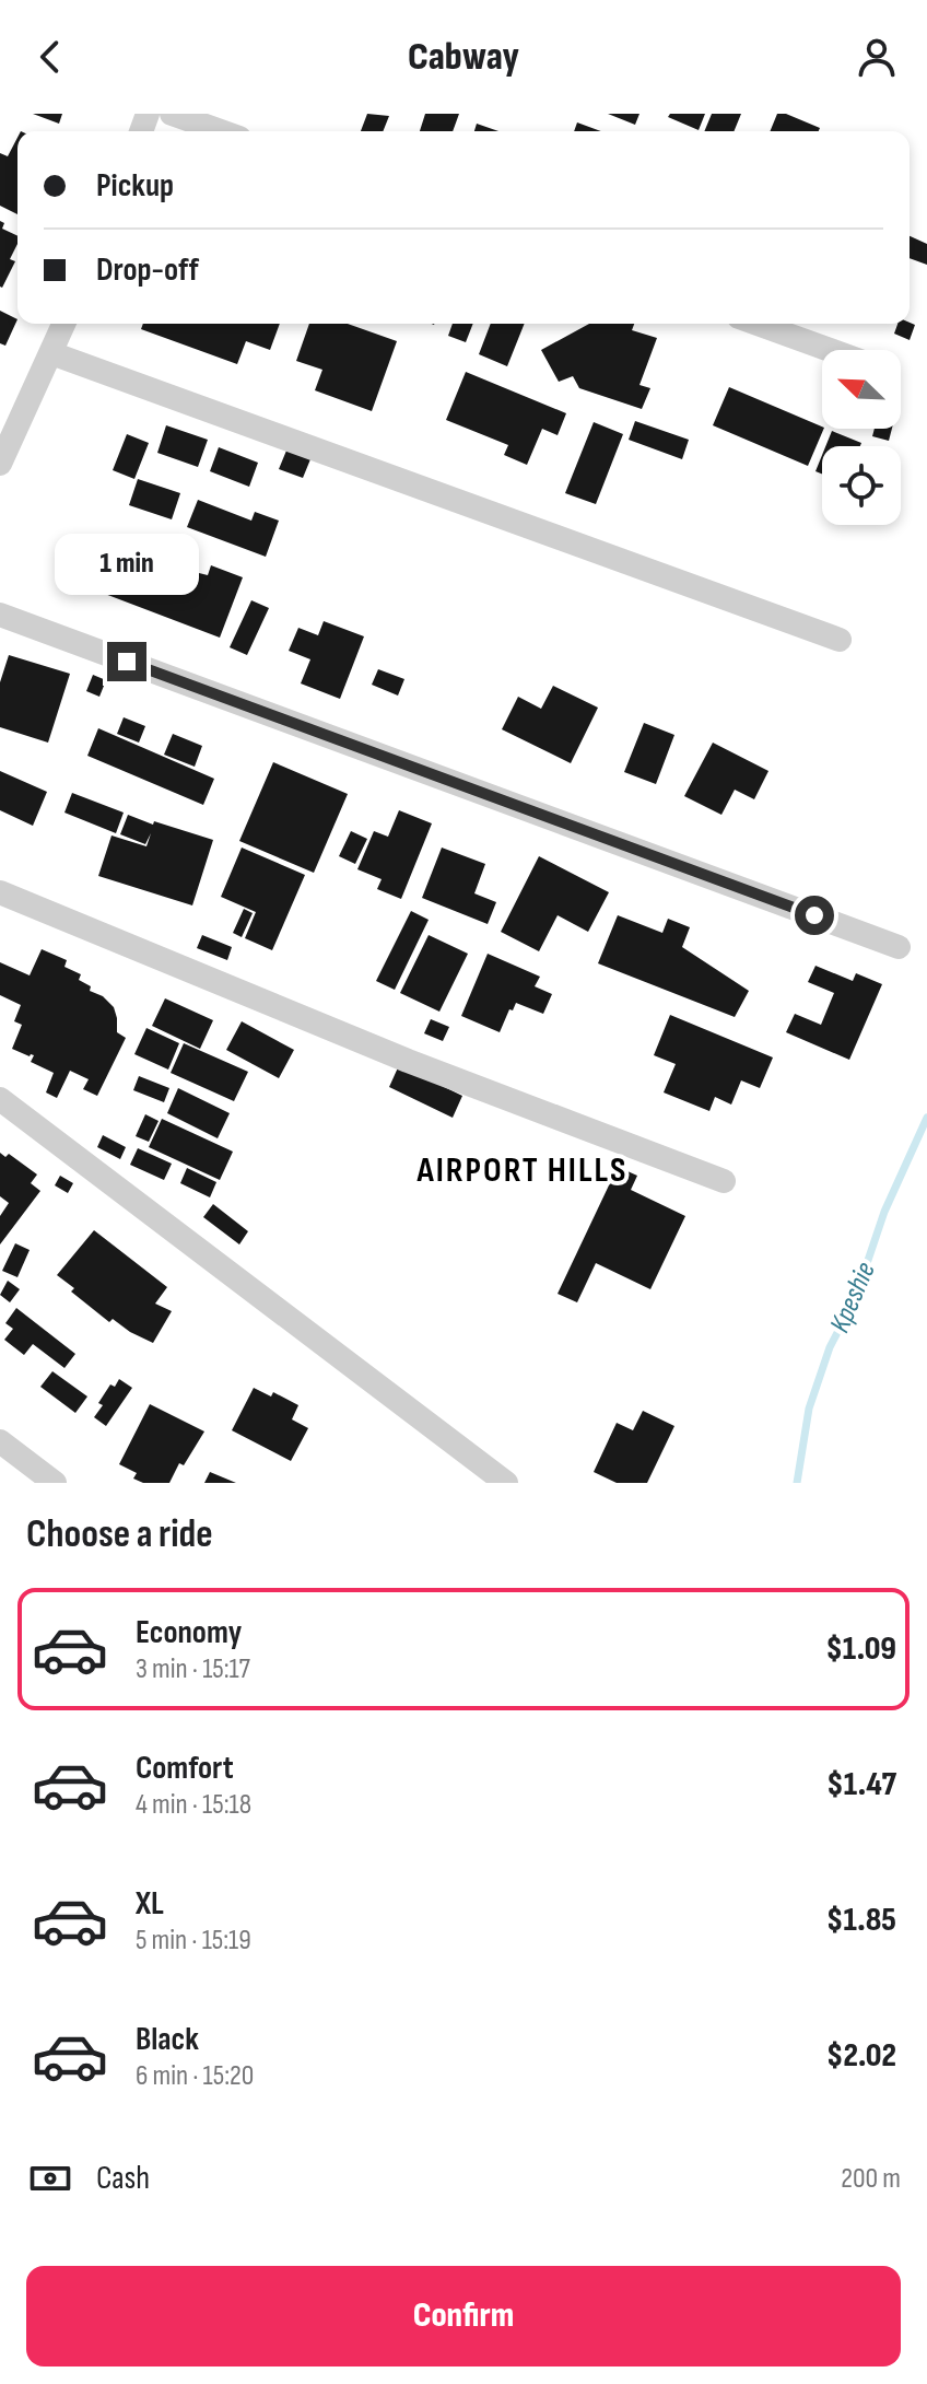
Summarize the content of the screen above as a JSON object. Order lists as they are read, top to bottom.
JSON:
{
  "districts": ["AIRPORT HILLS"],
  "water": ["Kpeshie"],
  "north": "top left",
  "page": {
    "header": "Cabway",
    "banner": ["Pickup", "Drop-off"],
    "bubble": "1 min",
    "heading": "Choose a ride",
    "list": [
      {
        "name": "Economy",
        "note": "3 min · 15:17",
        "value": "$1.09"
      },
      {
        "name": "Comfort",
        "note": "4 min · 15:18",
        "value": "$1.47"
      },
      {
        "name": "XL",
        "note": "5 min · 15:19",
        "value": "$1.85"
      },
      {
        "name": "Black",
        "note": "6 min · 15:20",
        "value": "$2.02"
      }
    ],
    "pay": ["Cash", "200 m"],
    "buttons": "Confirm"
  }
}
